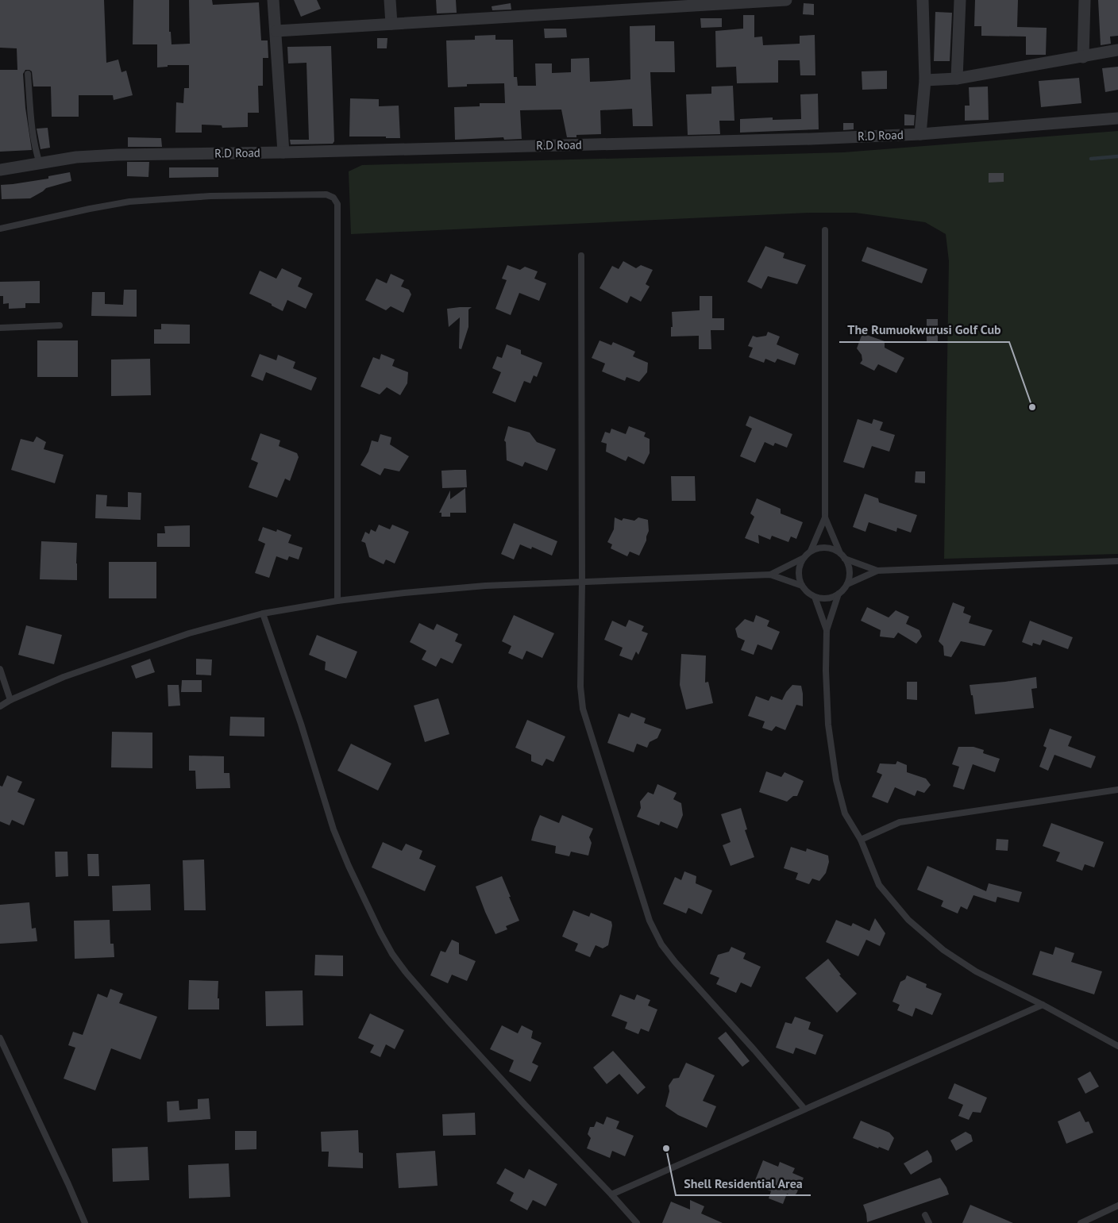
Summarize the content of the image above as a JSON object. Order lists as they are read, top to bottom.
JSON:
{
  "streets": {
    "street": ["R.D Road"]
  },
  "places": ["The Rumuokwurusi Golf Cub", "Shell Residential Area"]
}
